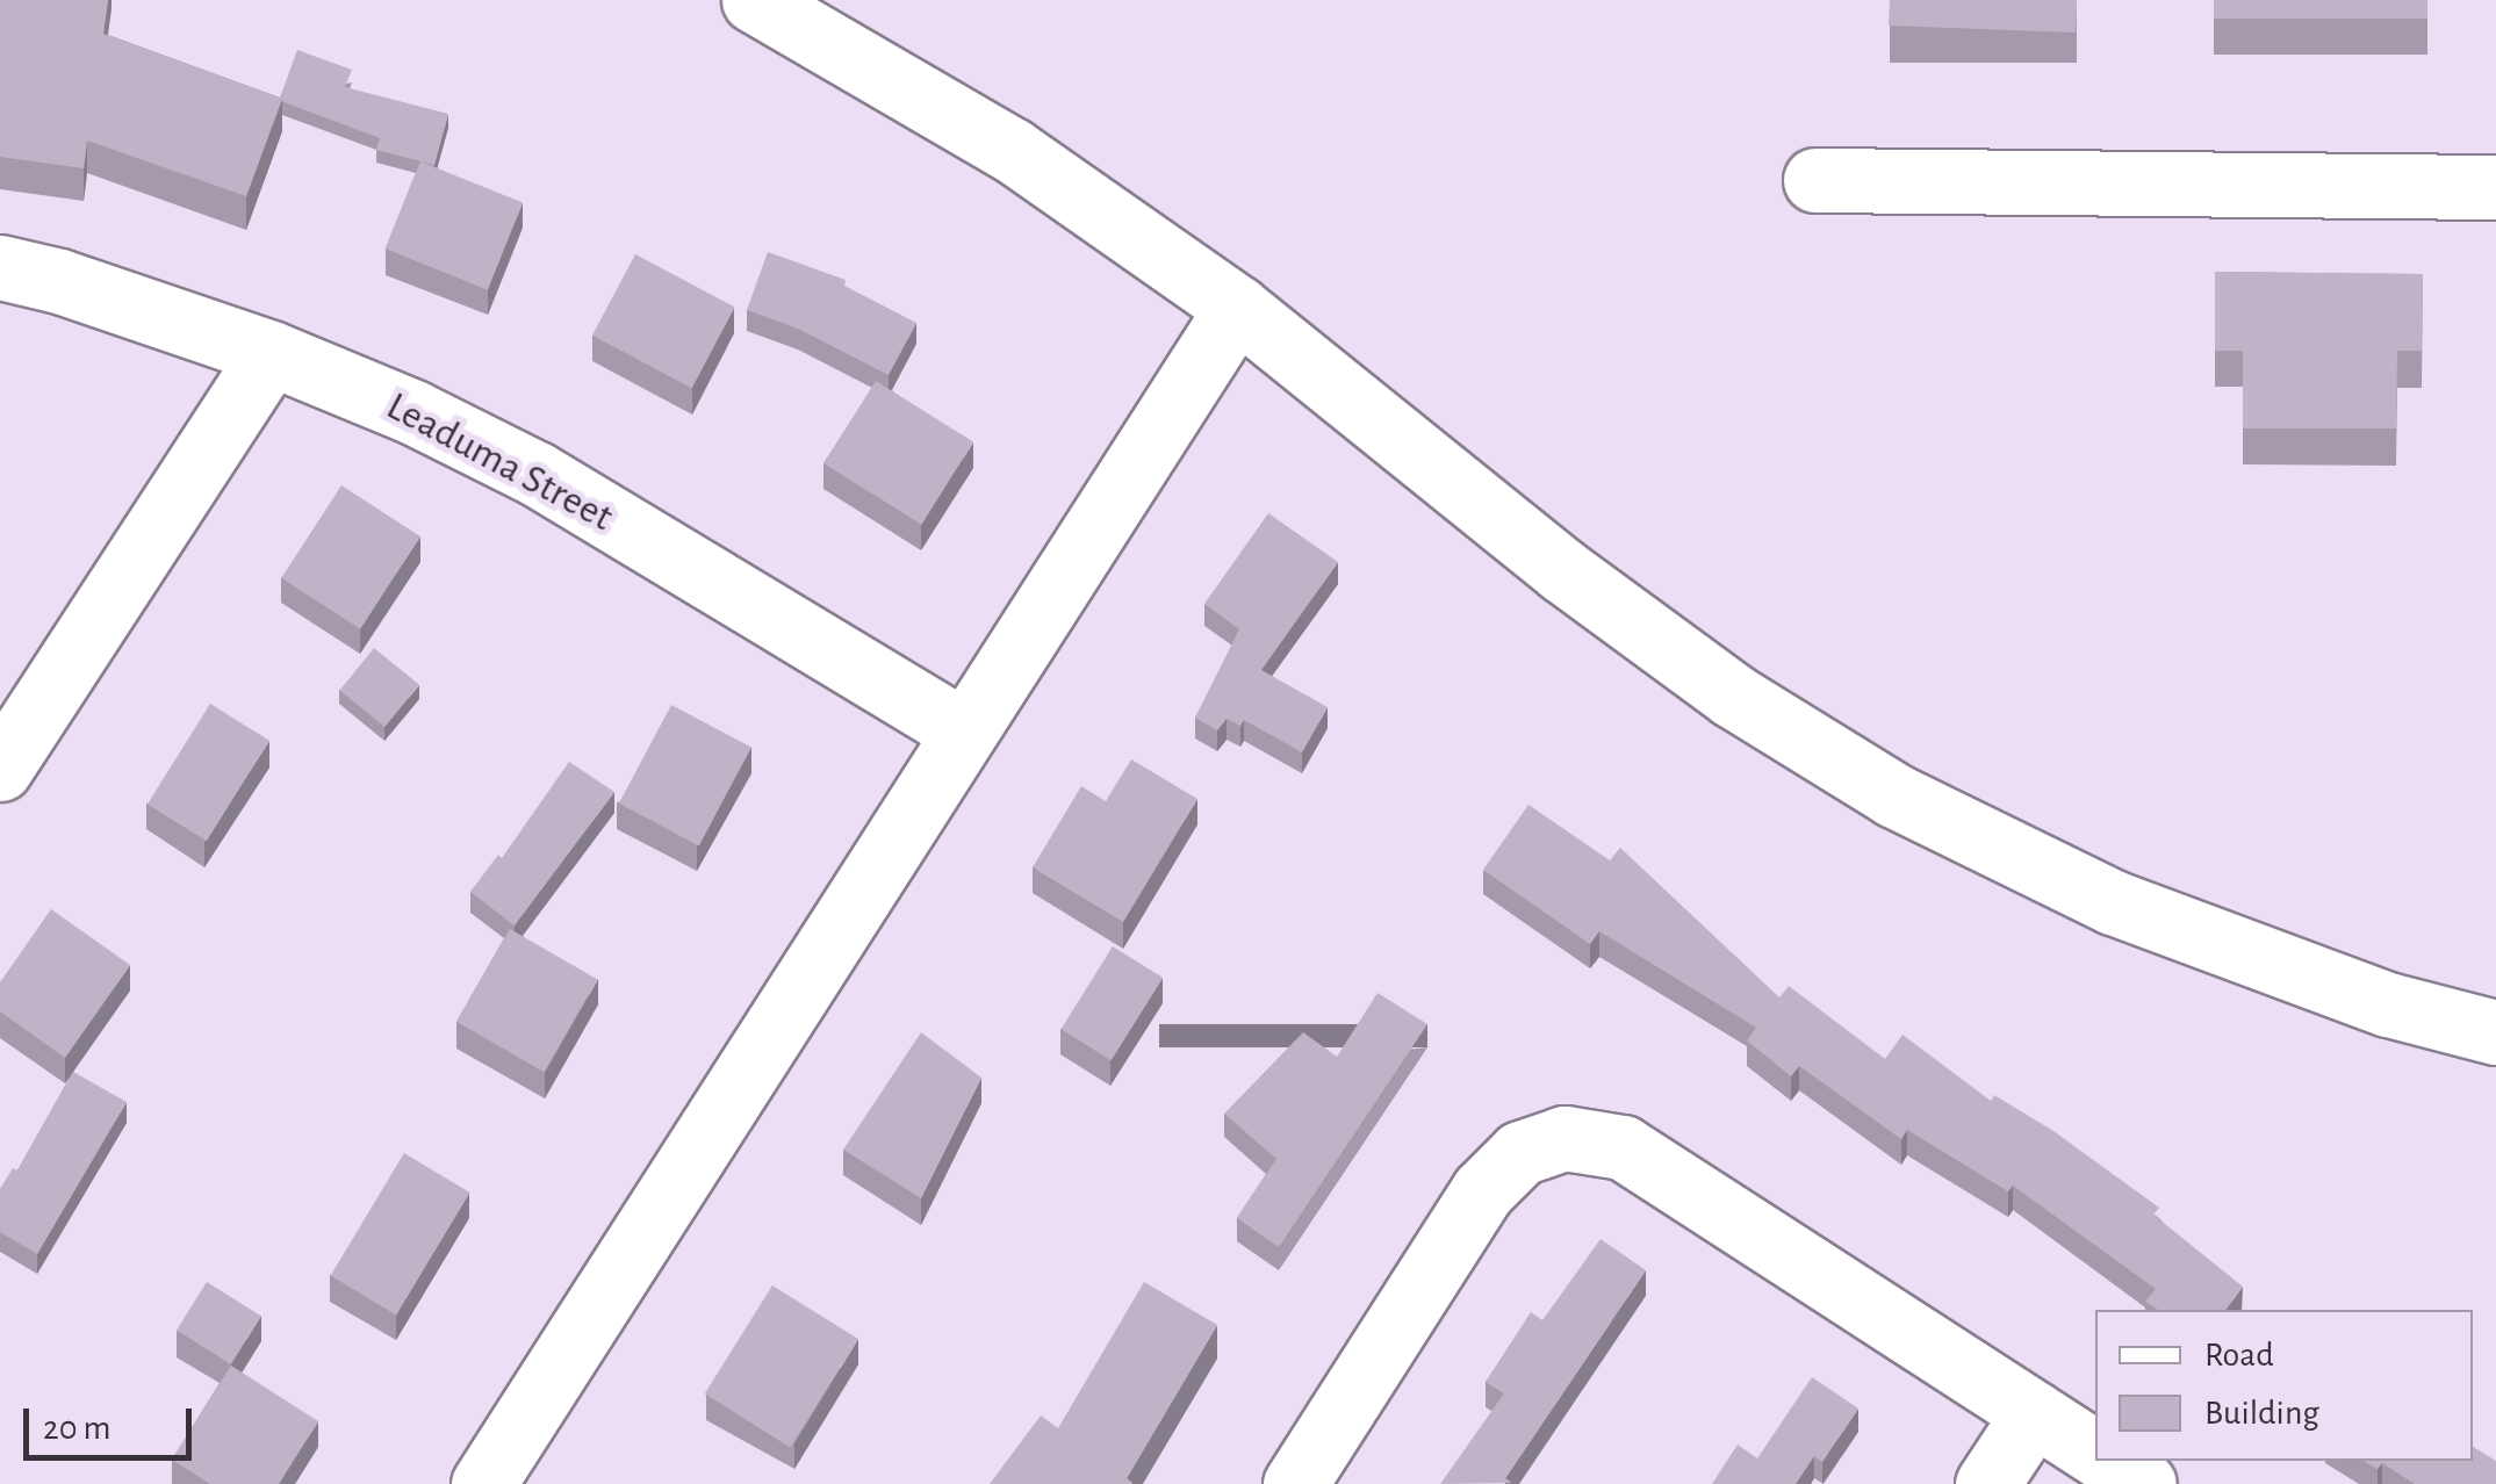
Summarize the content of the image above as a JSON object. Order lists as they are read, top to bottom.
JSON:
{
  "streets": {
    "street": ["Leaduma Street"]
  },
  "legend": ["Road", "Building"],
  "scale_bar": "20 m"
}
